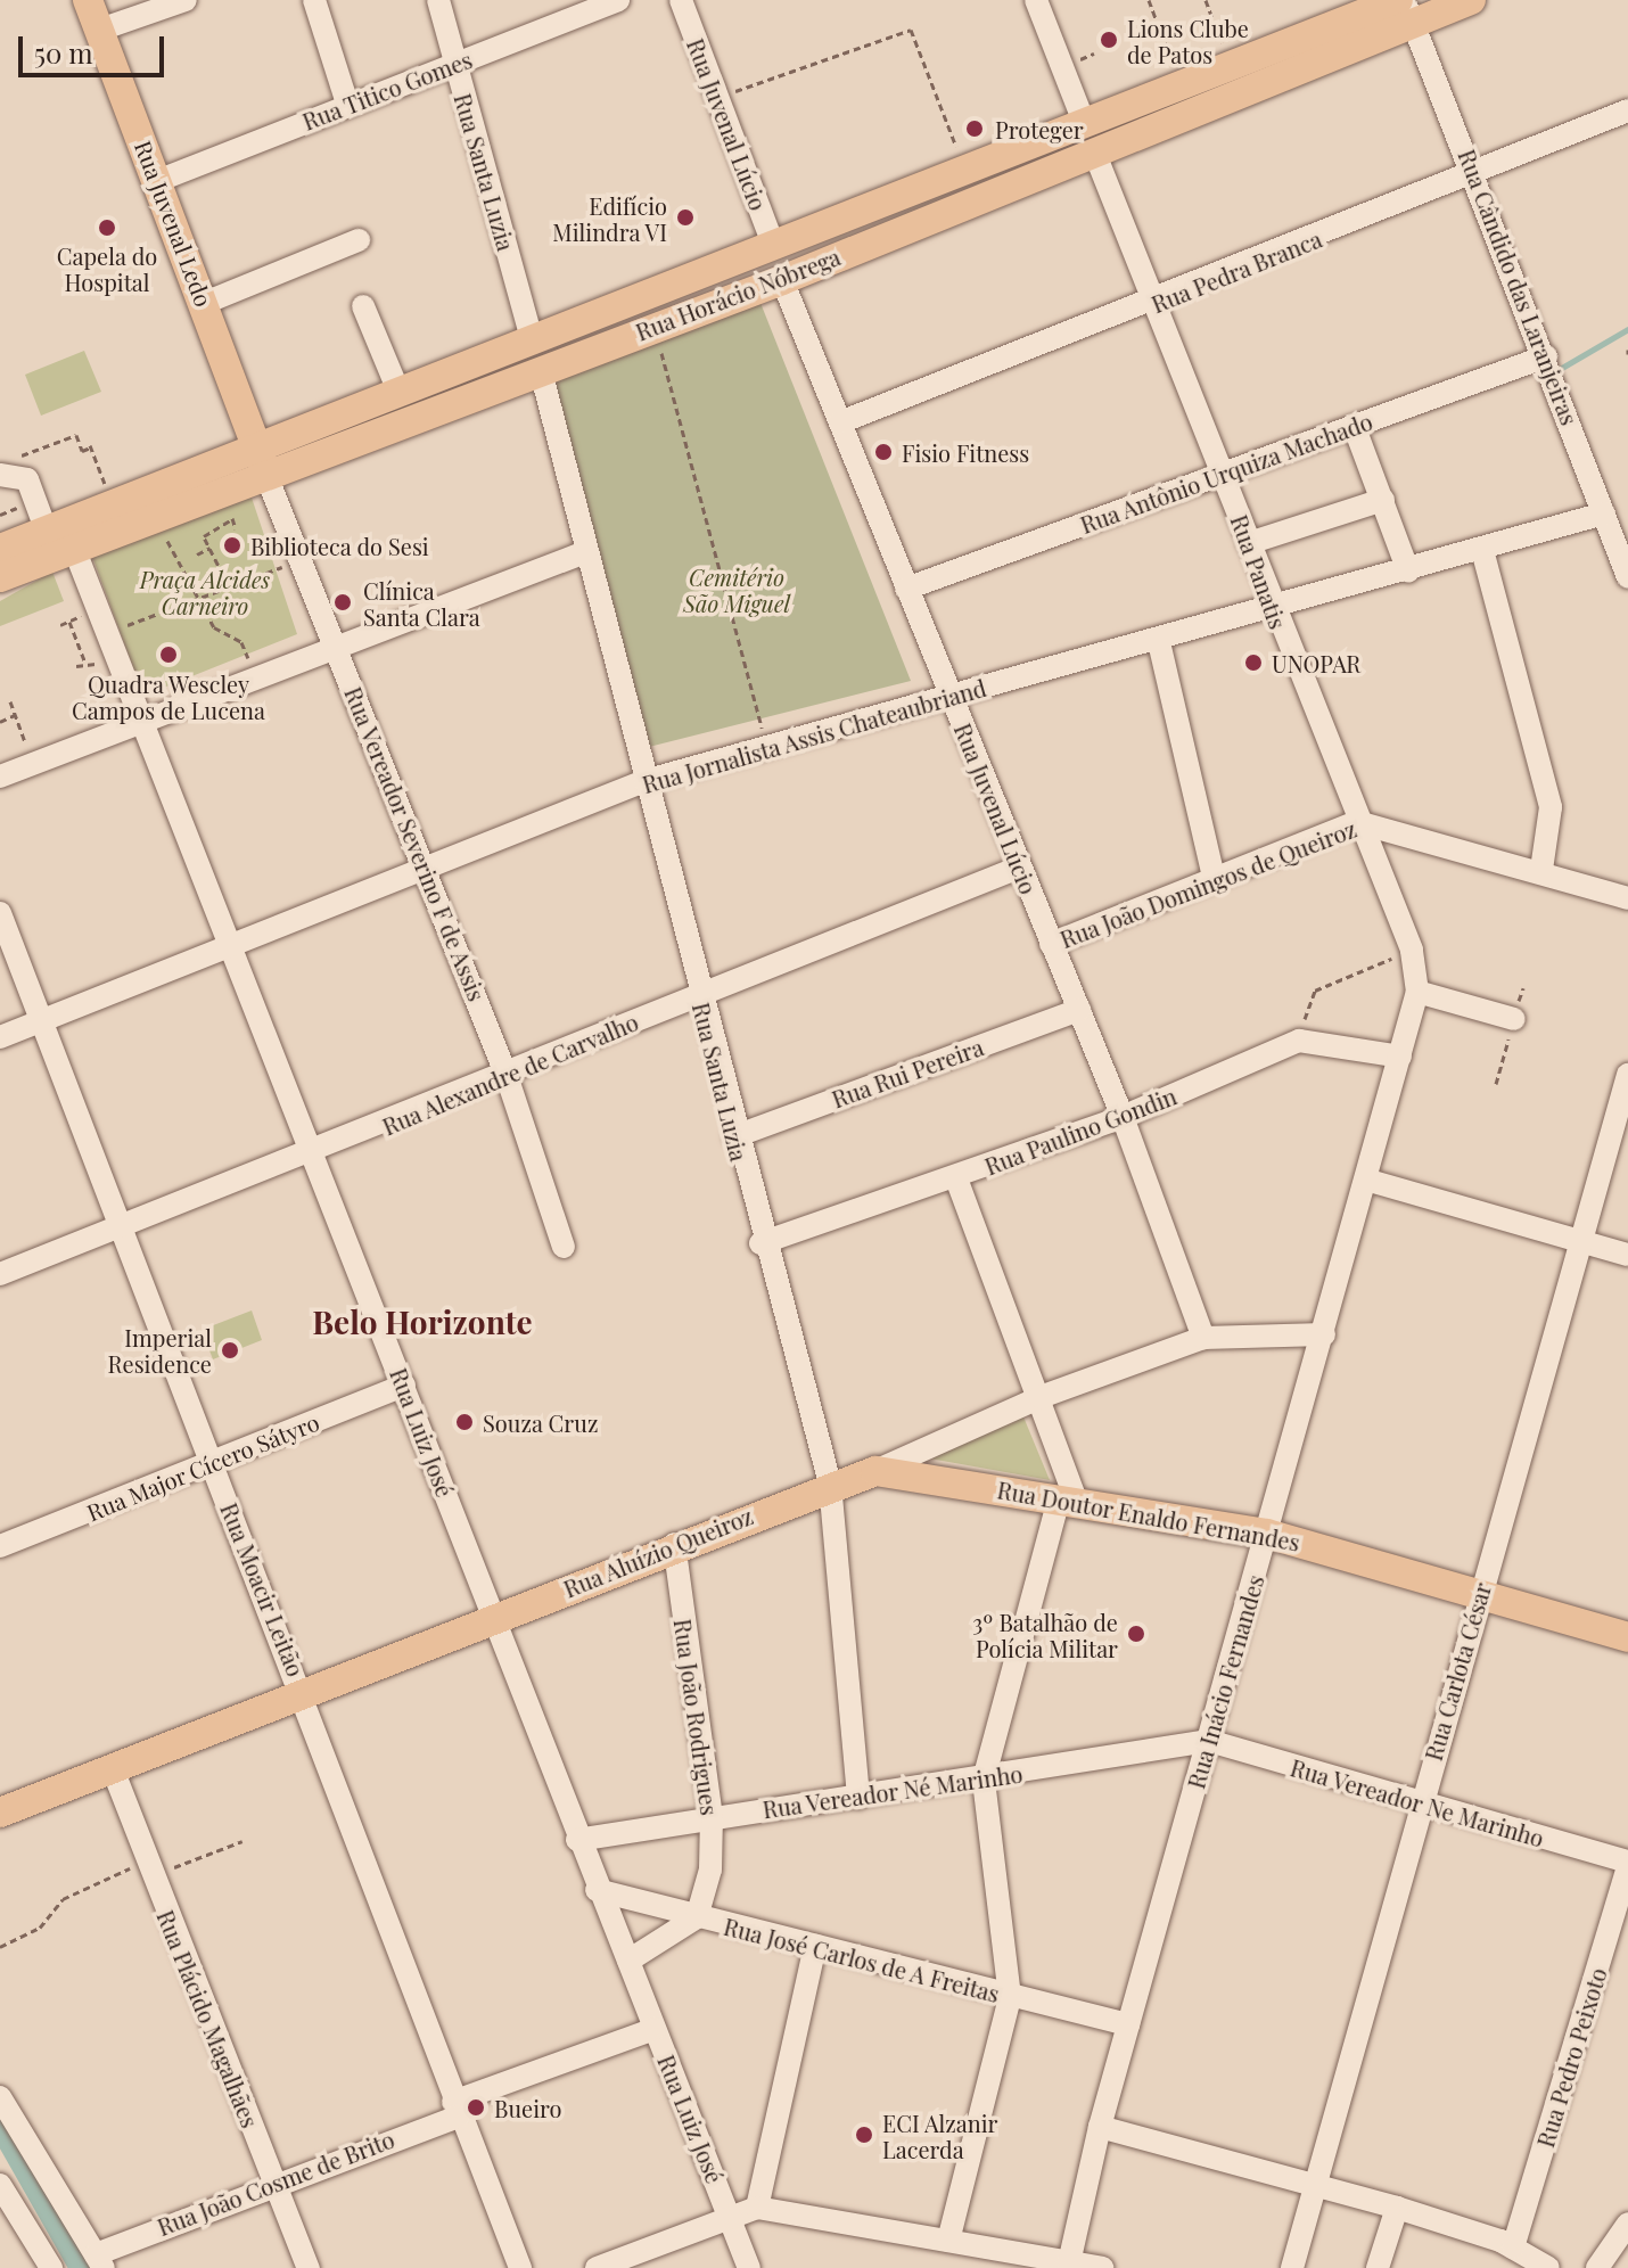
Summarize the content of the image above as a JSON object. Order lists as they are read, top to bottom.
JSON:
{
  "streets": {
    "main road": [
      "Rua Juvenal Ledo",
      "Rua Horácio Nóbrega",
      "Rua Doutor Enaldo Fernandes",
      "Rua Aluízio Queiroz"
    ],
    "street": [
      "Rua Titico Gomes",
      "Rua Juvenal Lúcio",
      "Rua Santa Luzia",
      "Rua Pedra Branca",
      "Rua Cândido das Laranjeiras",
      "Rua Antônio Urquiza Machado",
      "Rua Panatis",
      "Rua Jornalista Assis Chateaubriand",
      "Rua Vereador Severino F de Assis",
      "Rua João Domingos de Queiroz",
      "Rua Rui Pereira",
      "Rua Alexandre de Carvalho",
      "Rua Paulino Gondin",
      "Rua Luiz José",
      "Rua Major Cícero Sátyro",
      "Rua Moacir Leitão",
      "Rua Carlota César",
      "Rua Inácio Fernandes",
      "Rua João Rodrigues",
      "Rua Vereador Né Marinho",
      "Rua Vereador Ne Marinho",
      "Rua José Carlos de A Freitas",
      "Rua Plácido Magalhães",
      "Rua Pedro Peixoto",
      "Rua João Cosme de Brito"
    ]
  },
  "crossings": [
    ["Rua Titico Gomes", "Rua Santa Luzia"],
    ["Rua Titico Gomes", "Rua Juvenal Ledo"],
    ["Rua Juvenal Lúcio", "Rua Pedra Branca"],
    ["Rua Juvenal Lúcio", "Rua Horácio Nóbrega"],
    ["Rua Juvenal Lúcio", "Rua Antônio Urquiza Machado"],
    ["Rua Juvenal Lúcio", "Rua Jornalista Assis Chateaubriand"],
    ["Rua Juvenal Lúcio", "Rua João Domingos de Queiroz"],
    ["Rua Juvenal Lúcio", "Rua Rui Pereira"],
    ["Rua Juvenal Lúcio", "Rua Alexandre de Carvalho"],
    ["Rua Juvenal Lúcio", "Rua Paulino Gondin"],
    ["Rua Juvenal Lúcio", "Rua Aluízio Queiroz"],
    ["Rua Santa Luzia", "Rua Horácio Nóbrega"],
    ["Rua Santa Luzia", "Rua Jornalista Assis Chateaubriand"],
    ["Rua Santa Luzia", "Rua Rui Pereira"],
    ["Rua Santa Luzia", "Rua Alexandre de Carvalho"],
    ["Rua Santa Luzia", "Rua Paulino Gondin"],
    ["Rua Santa Luzia", "Rua Aluízio Queiroz"],
    ["Rua Santa Luzia", "Rua Vereador Né Marinho"],
    ["Rua Juvenal Ledo", "Rua Horácio Nóbrega"],
    ["Rua Juvenal Ledo", "Rua Vereador Severino F de Assis"],
    ["Rua Pedra Branca", "Rua Cândido das Laranjeiras"],
    ["Rua Pedra Branca", "Rua Panatis"],
    ["Rua Cândido das Laranjeiras", "Rua Horácio Nóbrega"],
    ["Rua Cândido das Laranjeiras", "Rua Antônio Urquiza Machado"],
    ["Rua Cândido das Laranjeiras", "Rua Jornalista Assis Chateaubriand"],
    ["Rua Horácio Nóbrega", "Rua Panatis"],
    ["Rua Horácio Nóbrega", "Rua Vereador Severino F de Assis"],
    ["Rua Horácio Nóbrega", "Rua Luiz José"],
    ["Rua Antônio Urquiza Machado", "Rua Panatis"],
    ["Rua Panatis", "Rua Jornalista Assis Chateaubriand"],
    ["Rua Panatis", "Rua João Domingos de Queiroz"],
    ["Rua Panatis", "Rua Inácio Fernandes"],
    ["Rua Jornalista Assis Chateaubriand", "Rua Vereador Severino F de Assis"],
    ["Rua Jornalista Assis Chateaubriand", "Rua Luiz José"],
    ["Rua Jornalista Assis Chateaubriand", "Rua Moacir Leitão"],
    ["Rua Vereador Severino F de Assis", "Rua Alexandre de Carvalho"],
    ["Rua Alexandre de Carvalho", "Rua Luiz José"],
    ["Rua Alexandre de Carvalho", "Rua Moacir Leitão"],
    ["Rua Luiz José", "Rua Major Cícero Sátyro"],
    ["Rua Luiz José", "Rua Aluízio Queiroz"],
    ["Rua Luiz José", "Rua Vereador Né Marinho"],
    ["Rua Luiz José", "Rua José Carlos de A Freitas"],
    ["Rua Luiz José", "Rua João Cosme de Brito"],
    ["Rua Major Cícero Sátyro", "Rua Moacir Leitão"],
    ["Rua Doutor Enaldo Fernandes", "Rua Aluízio Queiroz"],
    ["Rua Doutor Enaldo Fernandes", "Rua Carlota César"],
    ["Rua Doutor Enaldo Fernandes", "Rua Inácio Fernandes"],
    ["Rua Aluízio Queiroz", "Rua Moacir Leitão"],
    ["Rua Aluízio Queiroz", "Rua Inácio Fernandes"],
    ["Rua Aluízio Queiroz", "Rua João Rodrigues"],
    ["Rua Aluízio Queiroz", "Rua Plácido Magalhães"],
    ["Rua Moacir Leitão", "Rua João Cosme de Brito"],
    ["Rua Carlota César", "Rua Vereador Ne Marinho"],
    ["Rua Inácio Fernandes", "Rua Vereador Né Marinho"],
    ["Rua Inácio Fernandes", "Rua Vereador Ne Marinho"],
    ["Rua Inácio Fernandes", "Rua José Carlos de A Freitas"],
    ["Rua João Rodrigues", "Rua Vereador Né Marinho"],
    ["Rua João Rodrigues", "Rua José Carlos de A Freitas"],
    ["Rua Vereador Né Marinho", "Rua Vereador Ne Marinho"],
    ["Rua Vereador Ne Marinho", "Rua Pedro Peixoto"],
    ["Rua Plácido Magalhães", "Rua João Cosme de Brito"]
  ],
  "districts": ["Belo Horizonte"],
  "parks": ["Cemitério São Miguel", "Praça Alcides Carneiro"],
  "places": [
    "Lions Clube de Patos",
    "Proteger",
    "Edifício Milindra VI",
    "Capela do Hospital",
    "Fisio Fitness",
    "Biblioteca do Sesi",
    "Clínica Santa Clara",
    "Quadra Wescley Campos de Lucena",
    "UNOPAR",
    "Imperial Residence",
    "Souza Cruz",
    "3º Batalhão de Polícia Militar",
    "Bueiro",
    "ECI Alzanir Lacerda"
  ],
  "scale_bar": "50 m"
}
